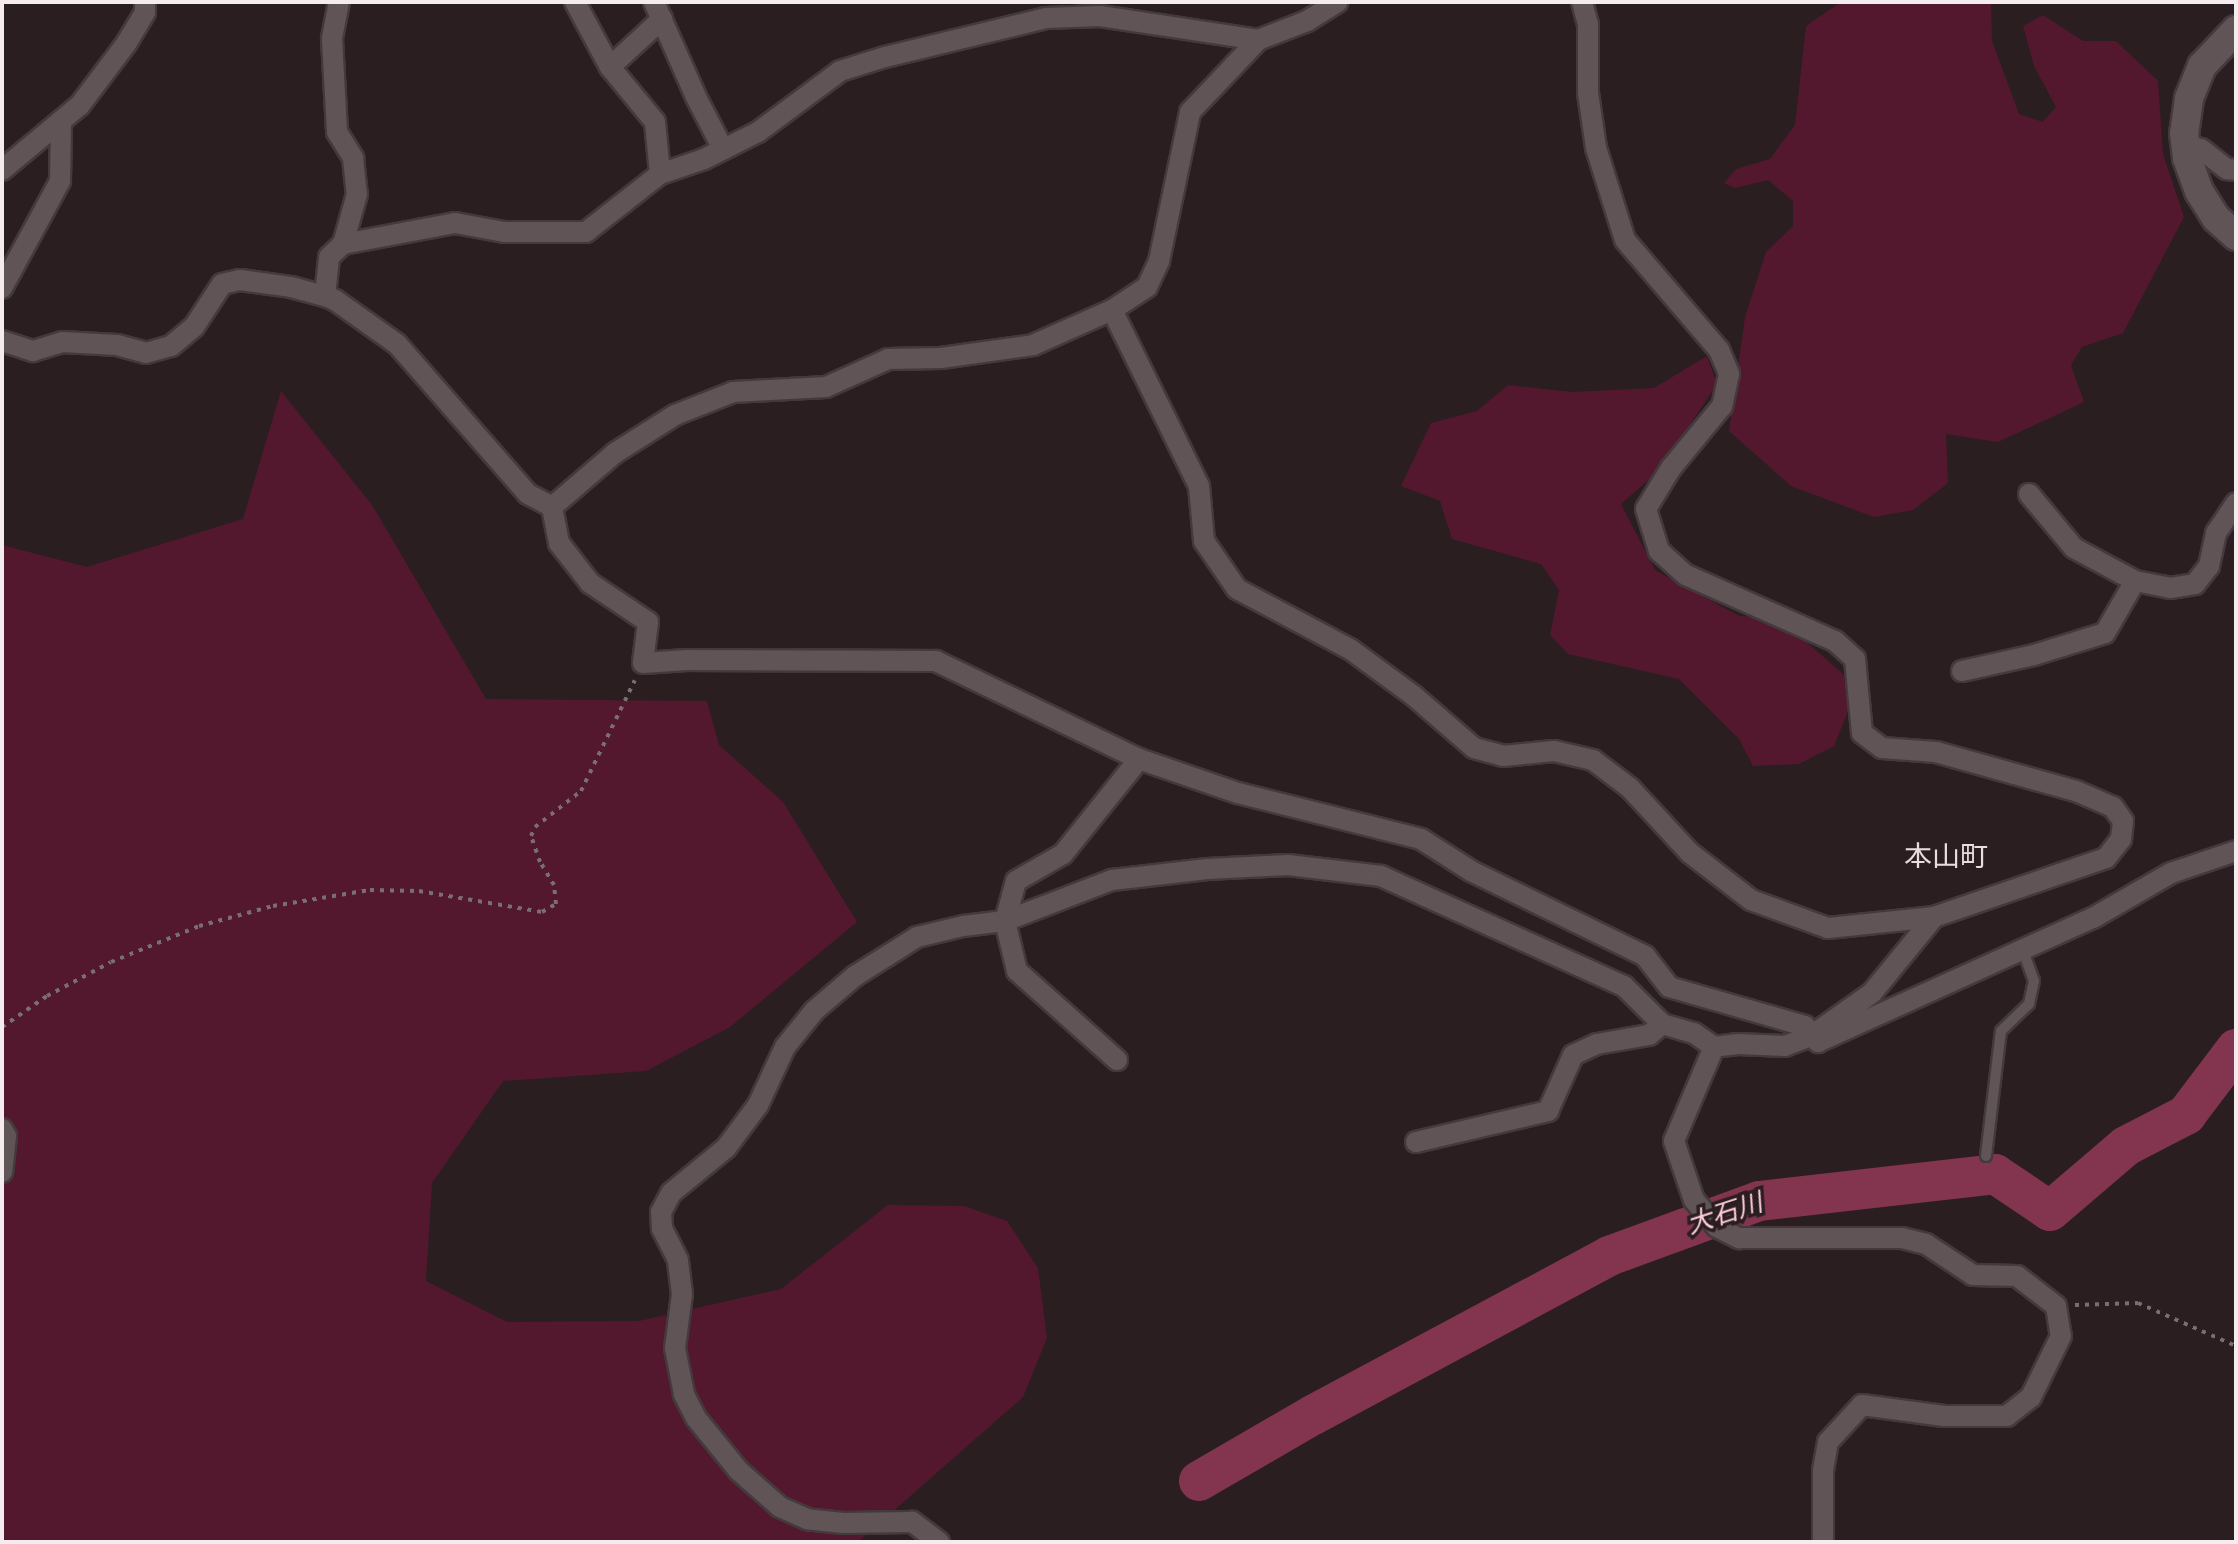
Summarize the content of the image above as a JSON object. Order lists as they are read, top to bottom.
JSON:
{
  "districts": ["本山町"],
  "water": ["大石川"]
}
